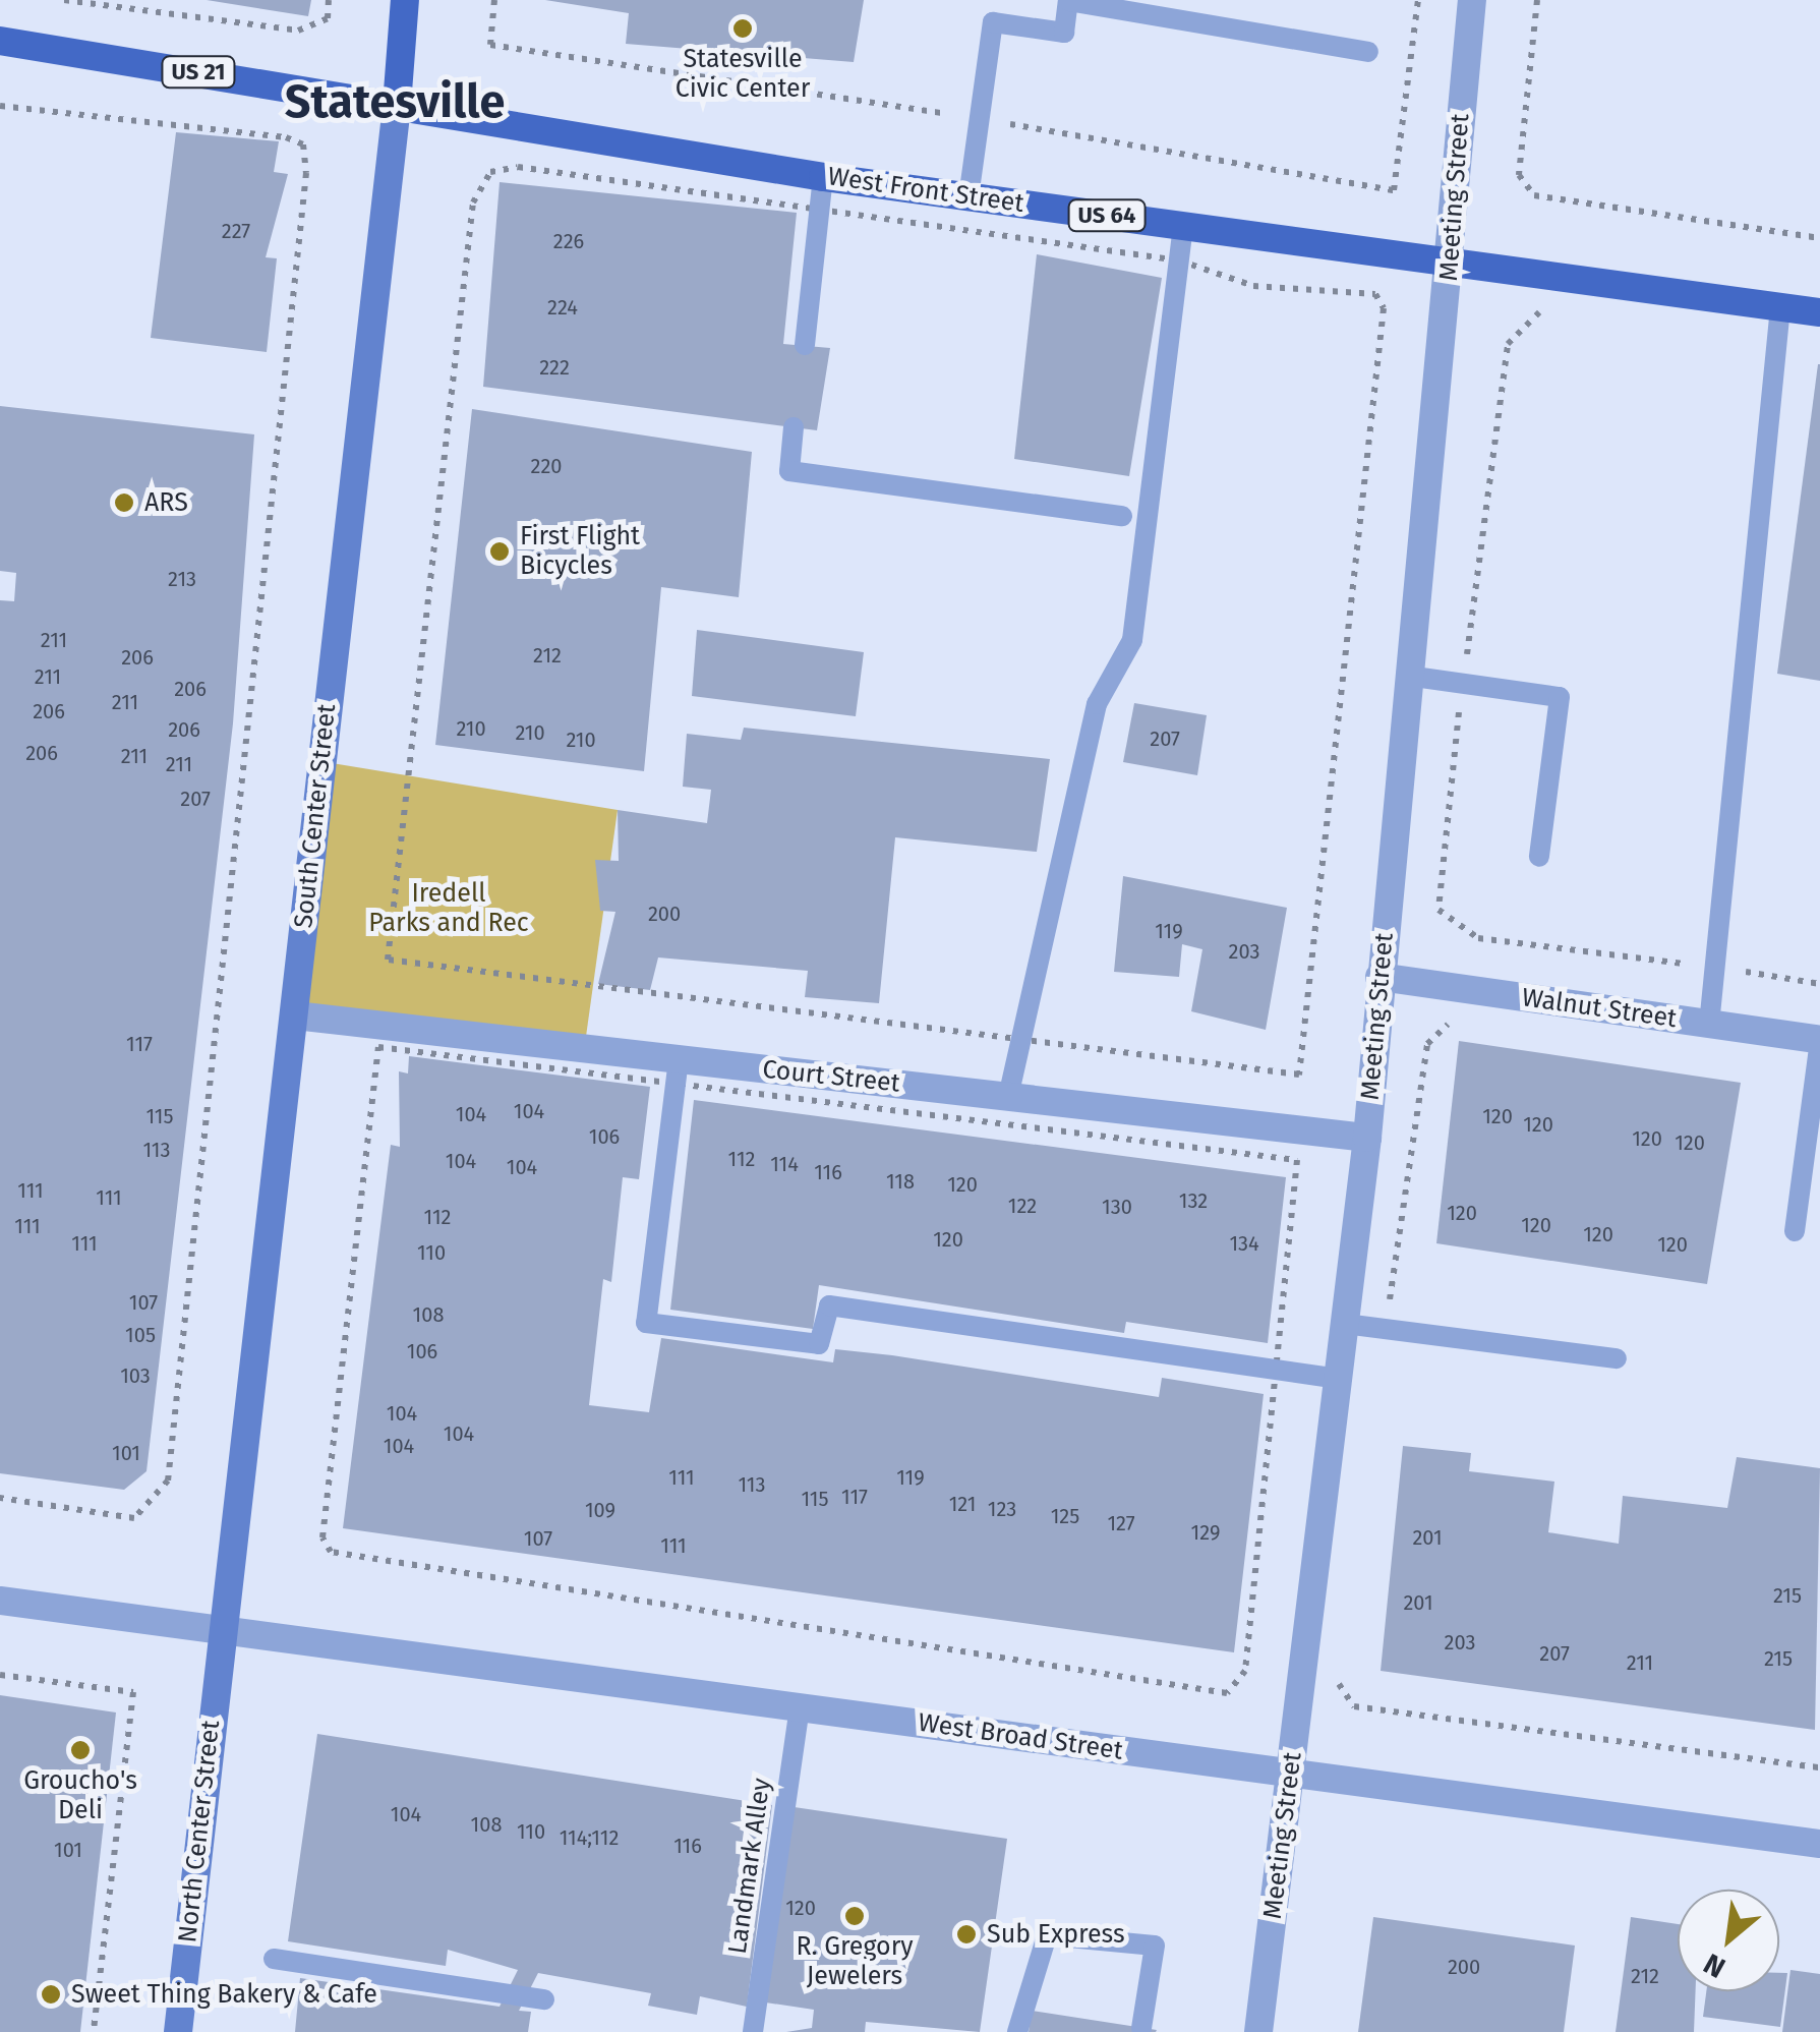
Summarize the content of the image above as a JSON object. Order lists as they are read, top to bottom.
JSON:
{
  "streets": {
    "main road": [
      "US 21",
      "West Front Street",
      "US 64",
      "South Center Street",
      "North Center Street"
    ],
    "street": [
      "Meeting Street",
      "Walnut Street",
      "Court Street",
      "West Broad Street"
    ],
    "lane": ["Landmark Alley"]
  },
  "crossings": [
    ["US 21", "West Front Street"],
    ["US 21", "South Center Street"],
    ["West Front Street", "Meeting Street"],
    ["West Front Street", "South Center Street"],
    ["Meeting Street", "Walnut Street"],
    ["Meeting Street", "Court Street"],
    ["Meeting Street", "West Broad Street"],
    ["South Center Street", "Court Street"],
    ["South Center Street", "West Broad Street"],
    ["South Center Street", "North Center Street"],
    ["West Broad Street", "North Center Street"],
    ["West Broad Street", "Landmark Alley"]
  ],
  "districts": ["Statesville"],
  "parks": ["Iredell Parks and Rec"],
  "places": [
    "Statesville Civic Center",
    "ARS",
    "First Flight Bicycles",
    "Groucho's Deli",
    "R. Gregory Jewelers",
    "Sub Express",
    "Sweet Thing Bakery & Cafe"
  ],
  "house_numbers": [
    "227",
    "226",
    "224",
    "222",
    "220",
    "213",
    "211",
    "212",
    "206",
    "211",
    "206",
    "211",
    "206",
    "210",
    "206",
    "210",
    "207",
    "210",
    "206",
    "211",
    "211",
    "207",
    "200",
    "119",
    "203",
    "117",
    "104",
    "104",
    "115",
    "120",
    "120",
    "106",
    "120",
    "120",
    "113",
    "112",
    "104",
    "114",
    "104",
    "116",
    "118",
    "120",
    "111",
    "111",
    "132",
    "122",
    "130",
    "120",
    "112",
    "120",
    "111",
    "120",
    "120",
    "111",
    "134",
    "120",
    "110",
    "107",
    "108",
    "105",
    "106",
    "103",
    "104",
    "104",
    "104",
    "101",
    "111",
    "119",
    "113",
    "117",
    "115",
    "121",
    "123",
    "109",
    "125",
    "127",
    "129",
    "201",
    "107",
    "111",
    "215",
    "201",
    "203",
    "207",
    "215",
    "211",
    "104",
    "108",
    "110",
    "114;112",
    "116",
    "101",
    "120",
    "200",
    "212"
  ],
  "north": "bottom left"
}
